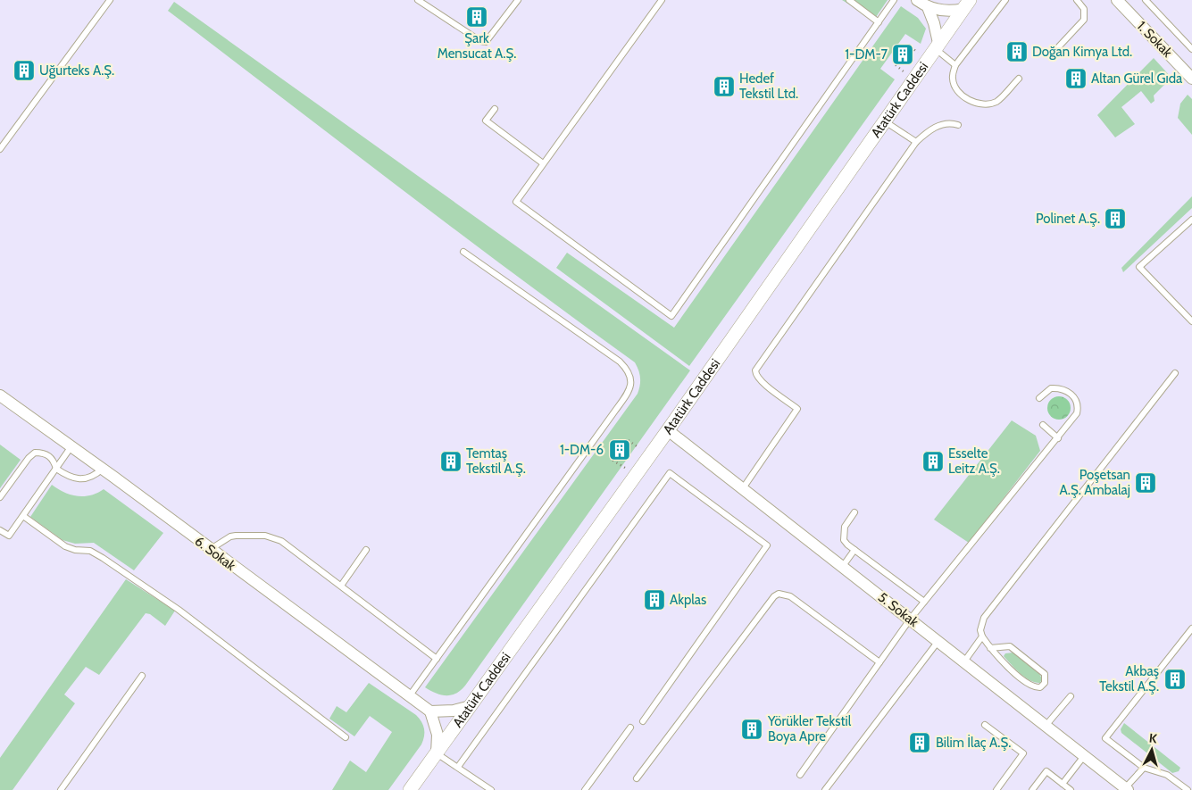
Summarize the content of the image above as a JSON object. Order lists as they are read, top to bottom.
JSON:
{
  "streets": {
    "street": [
      "1. Sokak",
      "Atatürk Caddesi",
      "6. Sokak",
      "5. Sokak"
    ]
  },
  "crossings": [
    ["Atatürk Caddesi", "5. Sokak"]
  ],
  "places": {
    "building": [
      "Şark Mensucat A.Ş.",
      "Doğan Kimya Ltd.",
      "1-DM-7",
      "Uğurteks A.Ş.",
      "Altan Gürel Gıda",
      "Hedef Tekstil Ltd.",
      "Polinet A.Ş.",
      "1-DM-6",
      "Temtaş Tekstil A.Ş.",
      "Esselte Leitz A.Ş.",
      "Poşetsan A.Ş. Ambalaj",
      "Akplas",
      "Akbaş Tekstil A.Ş.",
      "Yörükler Tekstil Boya Apre",
      "Bilim İlaç A.Ş."
    ]
  },
  "north": "top"
}
